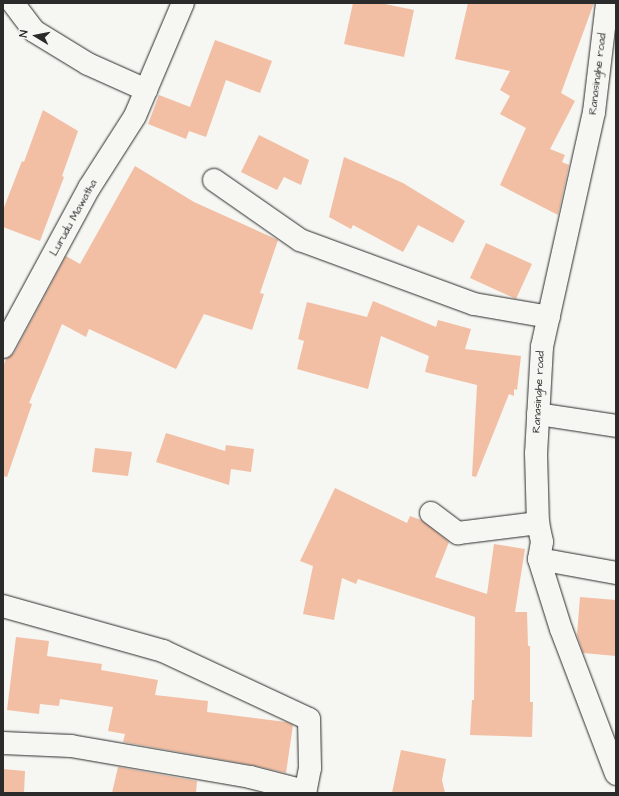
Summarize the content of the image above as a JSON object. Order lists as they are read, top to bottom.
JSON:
{
  "streets": {
    "street": ["Ranasinghe road", "Lurudu Mawatha"]
  },
  "north": "left"
}
